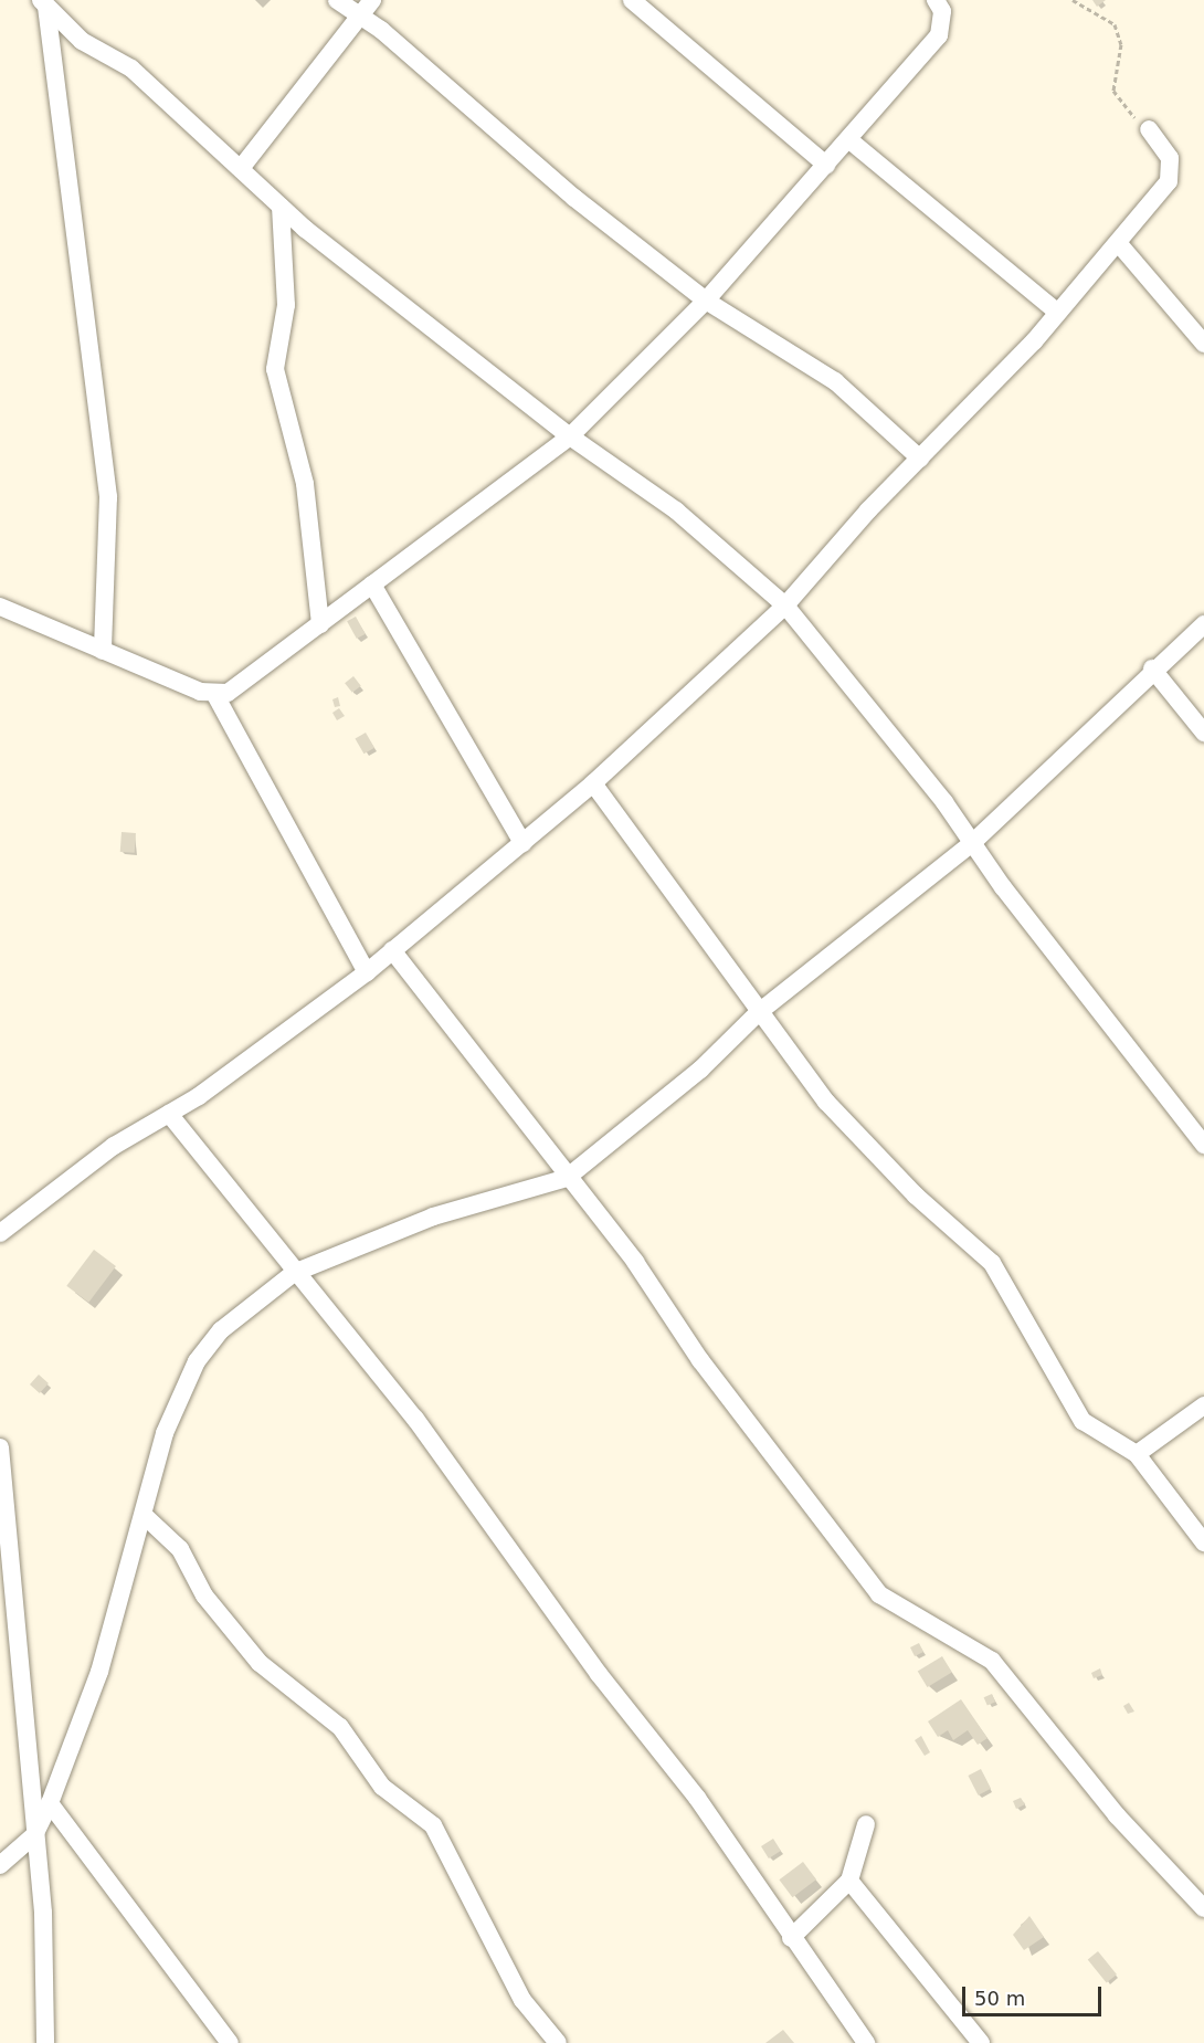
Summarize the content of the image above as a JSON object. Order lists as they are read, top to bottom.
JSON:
{
  "scale_bar": "50 m"
}
